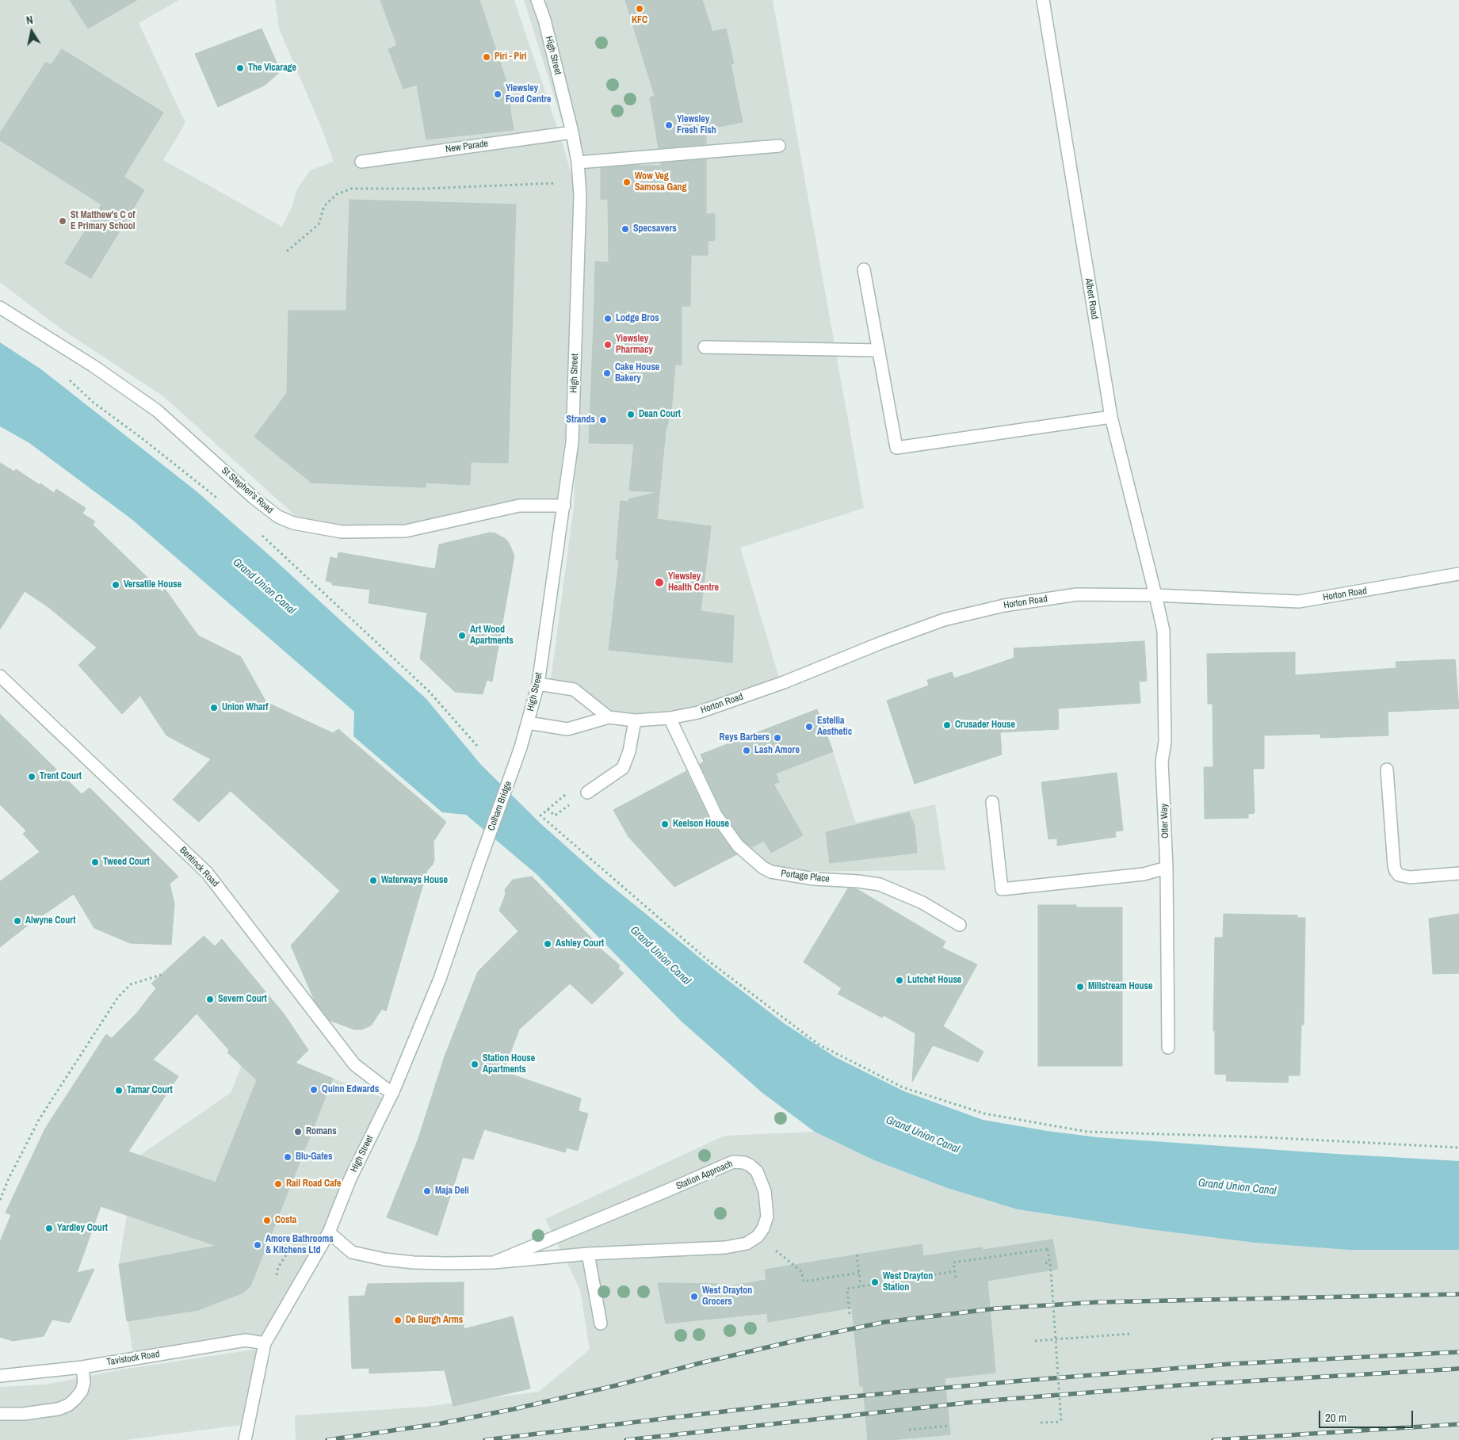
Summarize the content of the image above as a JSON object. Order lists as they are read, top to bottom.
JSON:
{
  "streets": {
    "street": [
      "High Street",
      "New Parade",
      "Albert Road",
      "St Stephen's Road",
      "Horton Road",
      "Colham Bridge",
      "Otter Way",
      "Bentinck Road",
      "Portage Place",
      "Station Approach",
      "Tavistock Road"
    ]
  },
  "crossings": [
    ["High Street", "New Parade"],
    ["High Street", "St Stephen's Road"],
    ["High Street", "Horton Road"],
    ["High Street", "Colham Bridge"],
    ["High Street", "Bentinck Road"],
    ["High Street", "Station Approach"],
    ["High Street", "Tavistock Road"],
    ["Albert Road", "Horton Road"],
    ["Albert Road", "Otter Way"],
    ["Horton Road", "Otter Way"],
    ["Horton Road", "Portage Place"]
  ],
  "water": ["Grand Union Canal"],
  "places": [
    "KFC",
    "Piri - Piri",
    "The Vicarage",
    "Yiewsley Food Centre",
    "Yiewsley Fresh Fish",
    "Wow Veg Samosa Gang",
    "St Matthew's C of E Primary School",
    "Specsavers",
    "Lodge Bros",
    "Yiewsley Pharmacy",
    "Cake House Bakery",
    "Dean Court",
    "Strands",
    "Yiewsley Health Centre",
    "Versatile House",
    "Art Wood Apartments",
    "Union Wharf",
    "Crusader House",
    "Estellia Aesthetic",
    "Reys Barbers",
    "Lash Amore",
    "Trent Court",
    "Keelson House",
    "Tweed Court",
    "Waterways House",
    "Alwyne Court",
    "Ashley Court",
    "Lutchet House",
    "Millstream House",
    "Severn Court",
    "Station House Apartments",
    "Quinn Edwards",
    "Tamar Court",
    "Romans",
    "Blu-Gates",
    "Rail Road Cafe",
    "Maja Deli",
    "Costa",
    "Yardley Court",
    "Amore Bathrooms & Kitchens Ltd",
    "West Drayton Station",
    "West Drayton Grocers",
    "De Burgh Arms"
  ],
  "scale_bar": "20 m",
  "north": "top"
}
